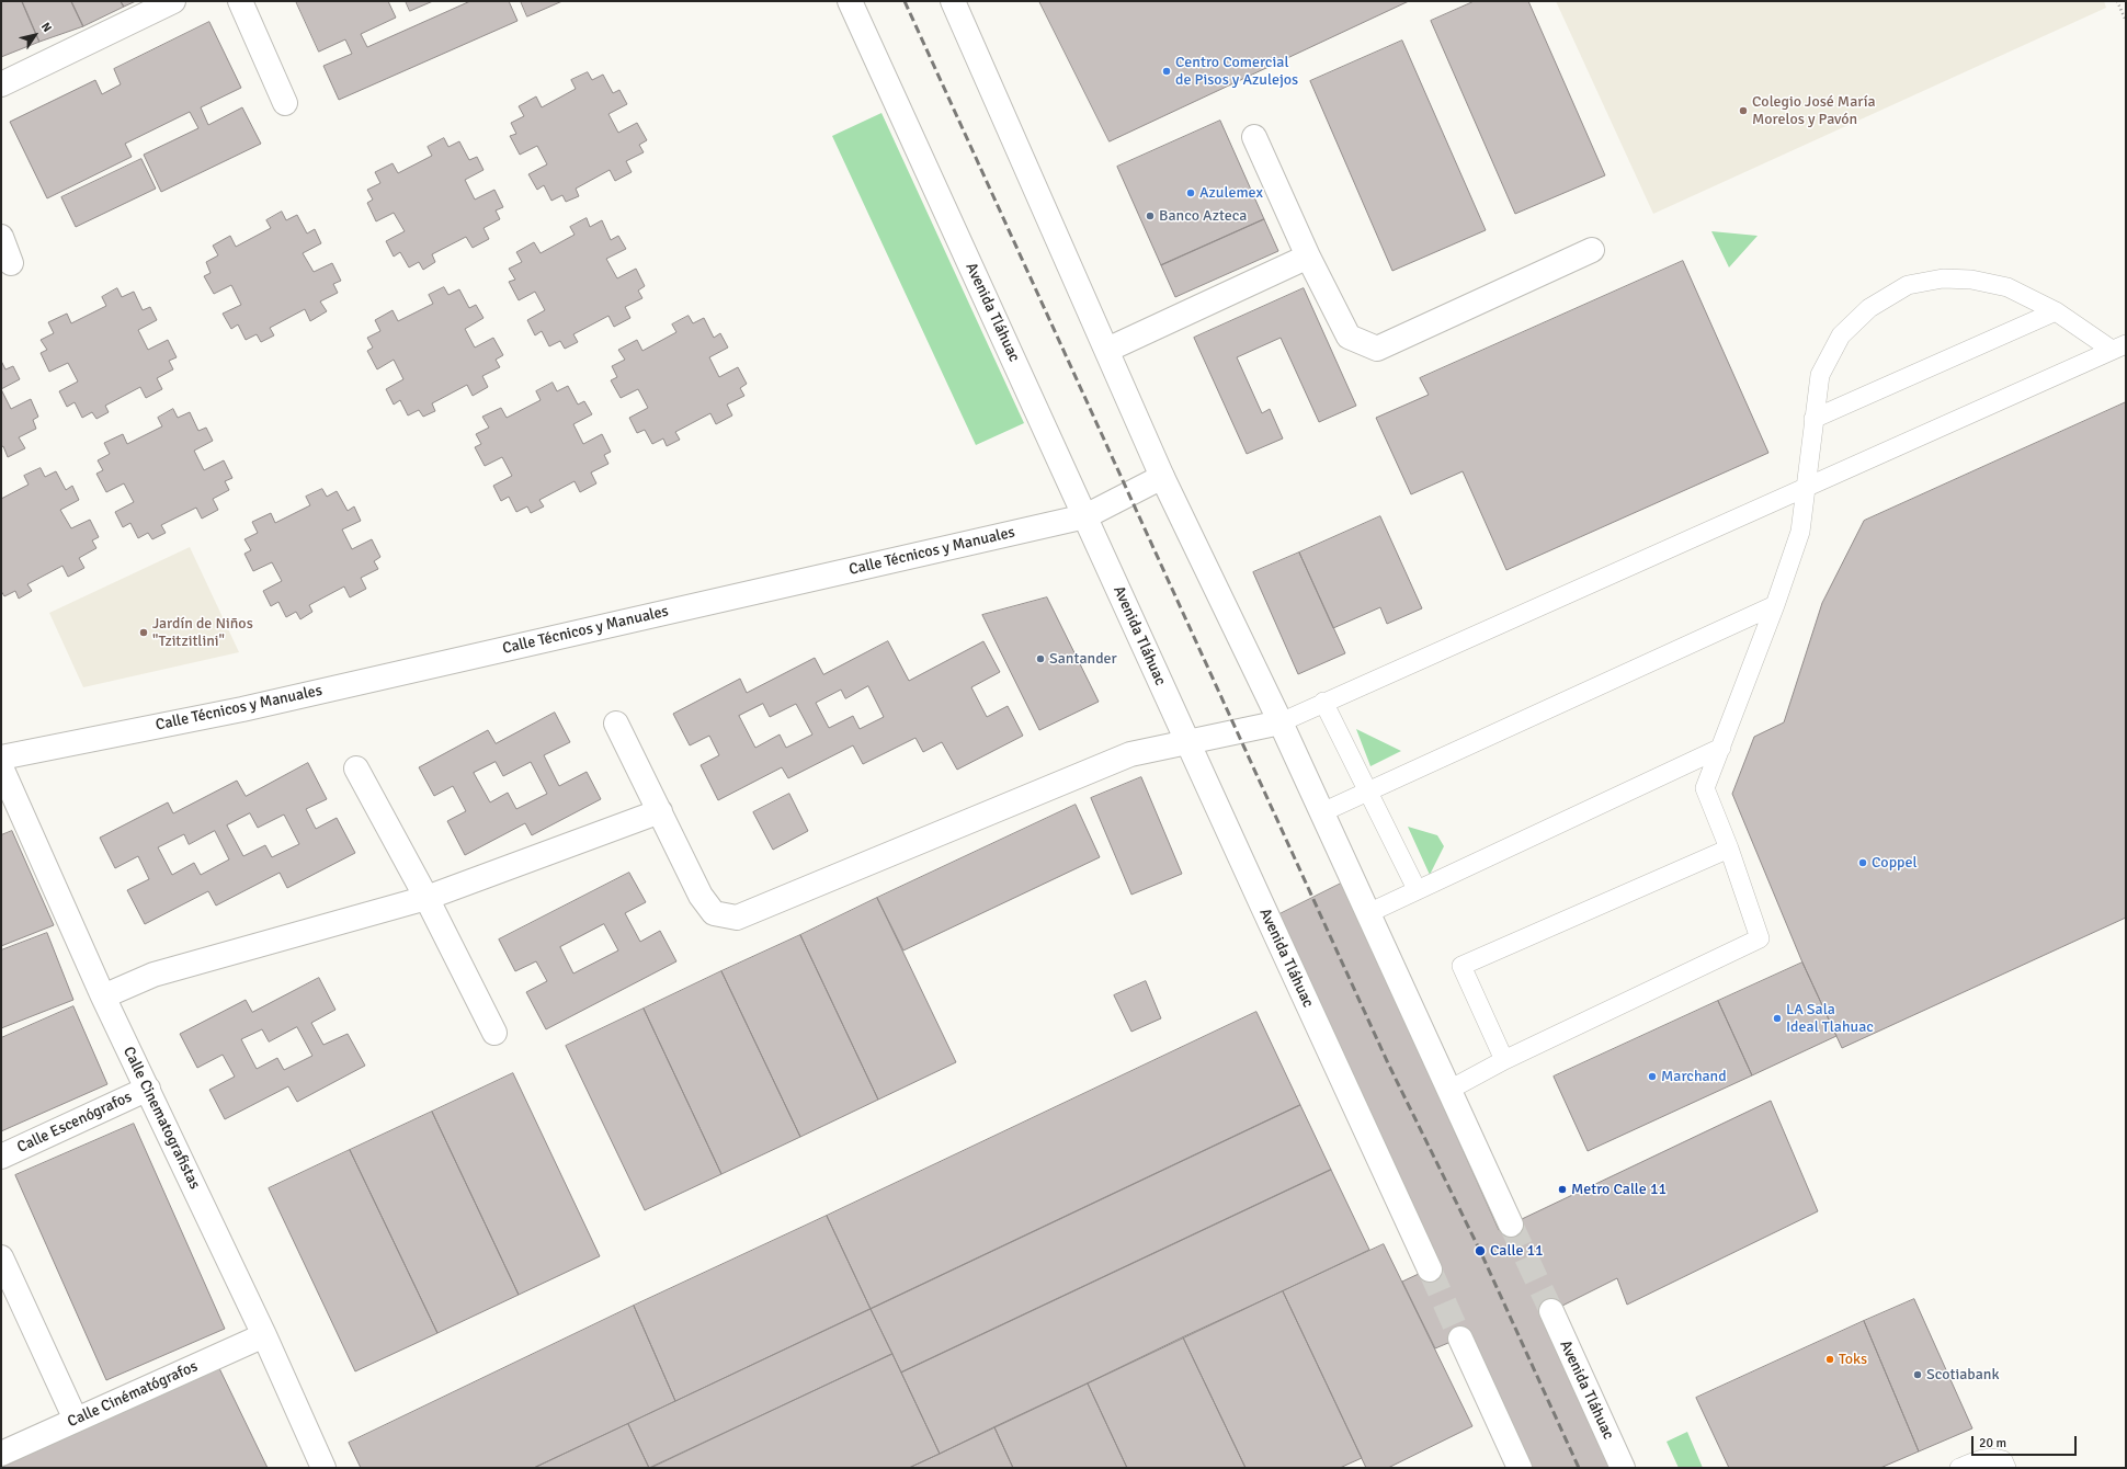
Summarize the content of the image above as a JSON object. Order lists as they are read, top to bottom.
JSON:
{
  "streets": {
    "street": [
      "Avenida Tláhuac",
      "Calle Técnicos y Manuales",
      "Calle Cinematografistas",
      "Calle Escenógrafos",
      "Calle Cinématógrafos"
    ]
  },
  "crossings": [
    ["Avenida Tláhuac", "Calle Técnicos y Manuales"],
    ["Calle Cinematografistas", "Calle Escenógrafos"],
    ["Calle Cinematografistas", "Calle Cinématógrafos"]
  ],
  "places": [
    "Centro Comercial de Pisos y Azulejos",
    "Colegio José María Morelos y Pavón",
    "Azulemex",
    "Banco Azteca",
    "Jardín de Niños \"Tzitzitlini\"",
    "Santander",
    "Coppel",
    "LA Sala Ideal Tlahuac",
    "Marchand",
    "Metro Calle 11",
    "Calle 11",
    "Toks",
    "Scotiabank"
  ],
  "scale_bar": "20 m",
  "north": "top right"
}
